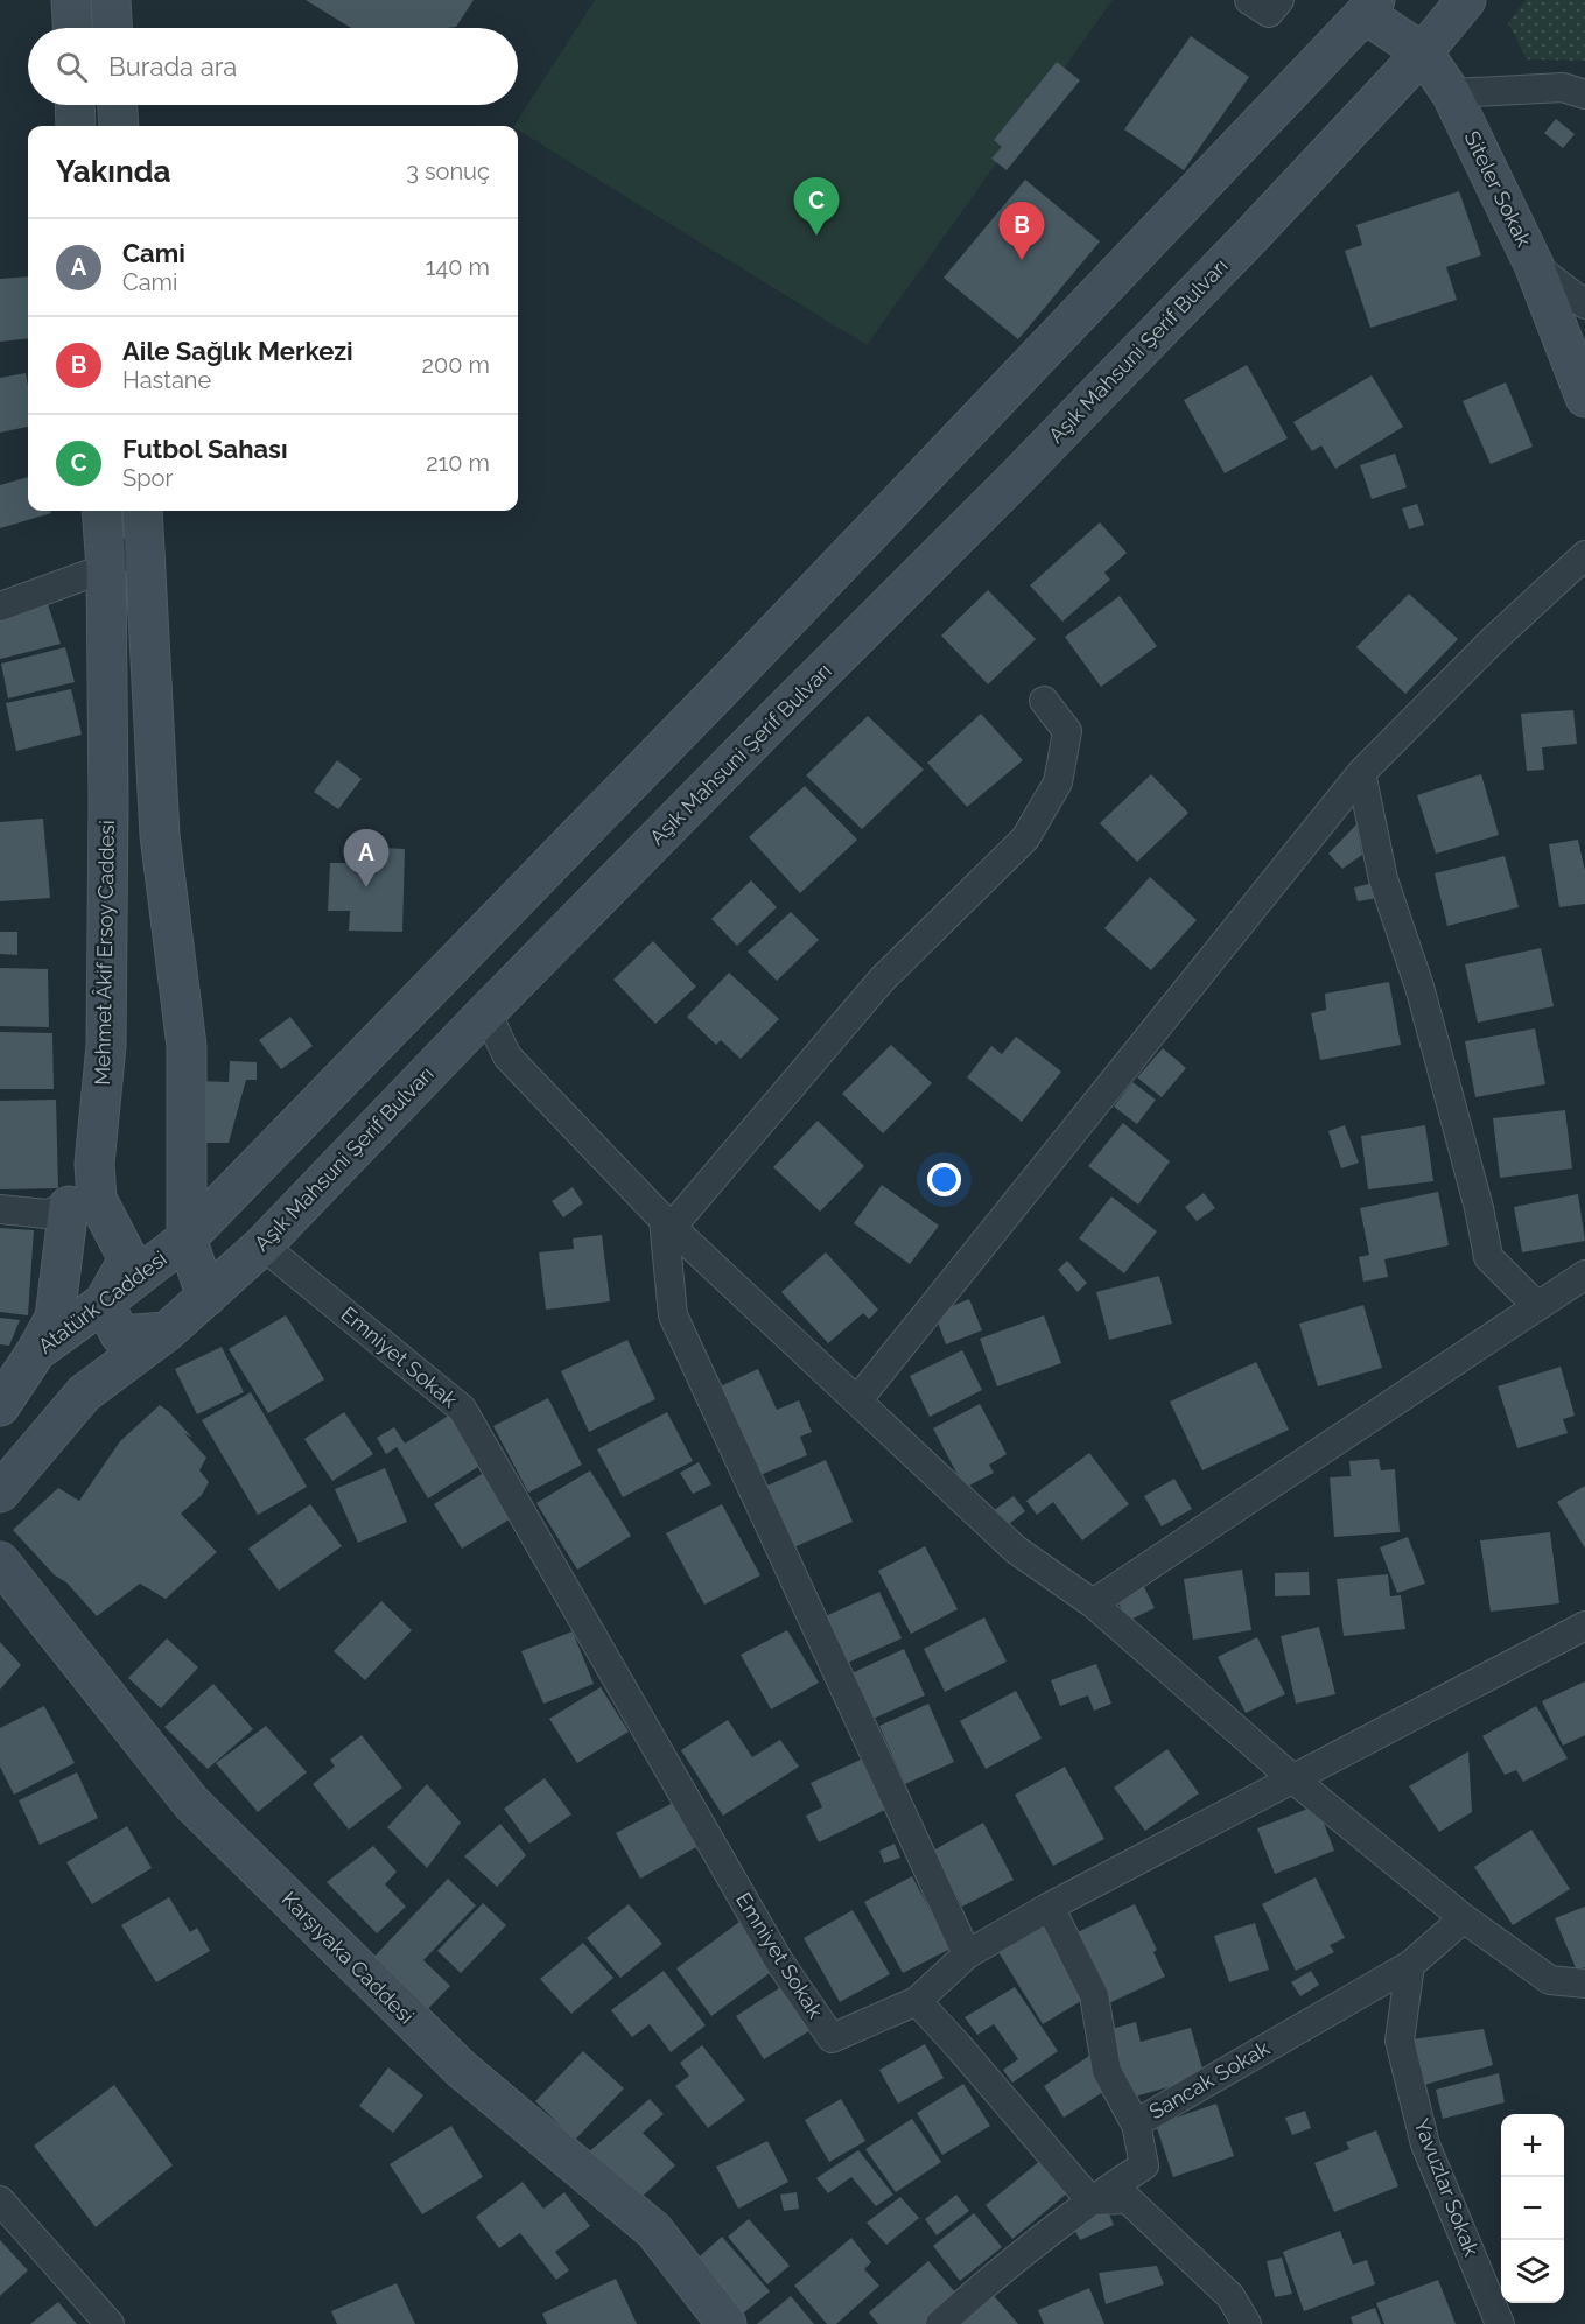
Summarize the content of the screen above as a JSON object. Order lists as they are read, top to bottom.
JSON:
{
  "streets": {
    "main road": [
      "Siteler Sokak",
      "Aşık Mahsuni Şerif Bulvarı",
      "Mehmet Âkif Ersoy Caddesi",
      "Atatürk Caddesi",
      "Karşıyaka Caddesi"
    ],
    "street": ["Emniyet Sokak", "Sancak Sokak", "Yavuzlar Sokak"]
  },
  "crossings": [
    ["Siteler Sokak", "Aşık Mahsuni Şerif Bulvarı"],
    ["Aşık Mahsuni Şerif Bulvarı", "Emniyet Sokak"],
    ["Mehmet Âkif Ersoy Caddesi", "Atatürk Caddesi"],
    ["Sancak Sokak", "Yavuzlar Sokak"]
  ],
  "page": {
    "search": "Burada ara",
    "heading": ["Yakında", "3 sonuç"],
    "pins": ["C", "B", "A"],
    "list": [
      {
        "mark": "A",
        "name": "Cami",
        "note": "Cami",
        "value": "140 m"
      },
      {
        "mark": "B",
        "name": "Aile Sağlık Merkezi",
        "note": "Hastane",
        "value": "200 m"
      },
      {
        "mark": "C",
        "name": "Futbol Sahası",
        "note": "Spor",
        "value": "210 m"
      }
    ],
    "map_buttons": ["+", "−"]
  }
}
